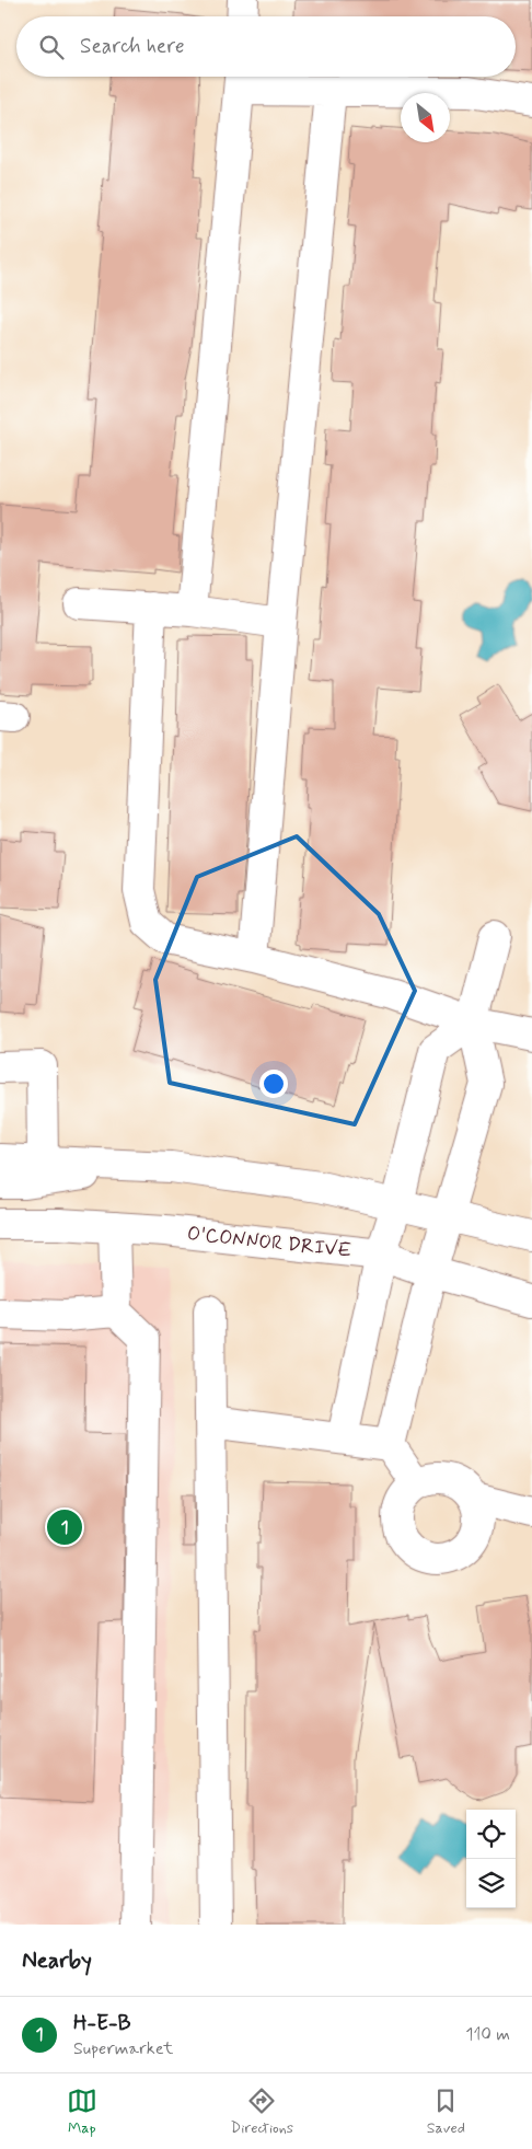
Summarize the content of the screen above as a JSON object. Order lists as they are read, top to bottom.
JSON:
{
  "streets": {
    "main road": ["O'CONNOR DRIVE"]
  },
  "north": "bottom right",
  "page": {
    "search": "Search here",
    "pins": "1",
    "heading": "Nearby",
    "list": [
      {
        "mark": "1",
        "name": "H-E-B",
        "note": "Supermarket",
        "value": "110 m"
      }
    ],
    "nav": ["Map", "Directions", "Saved"]
  }
}
